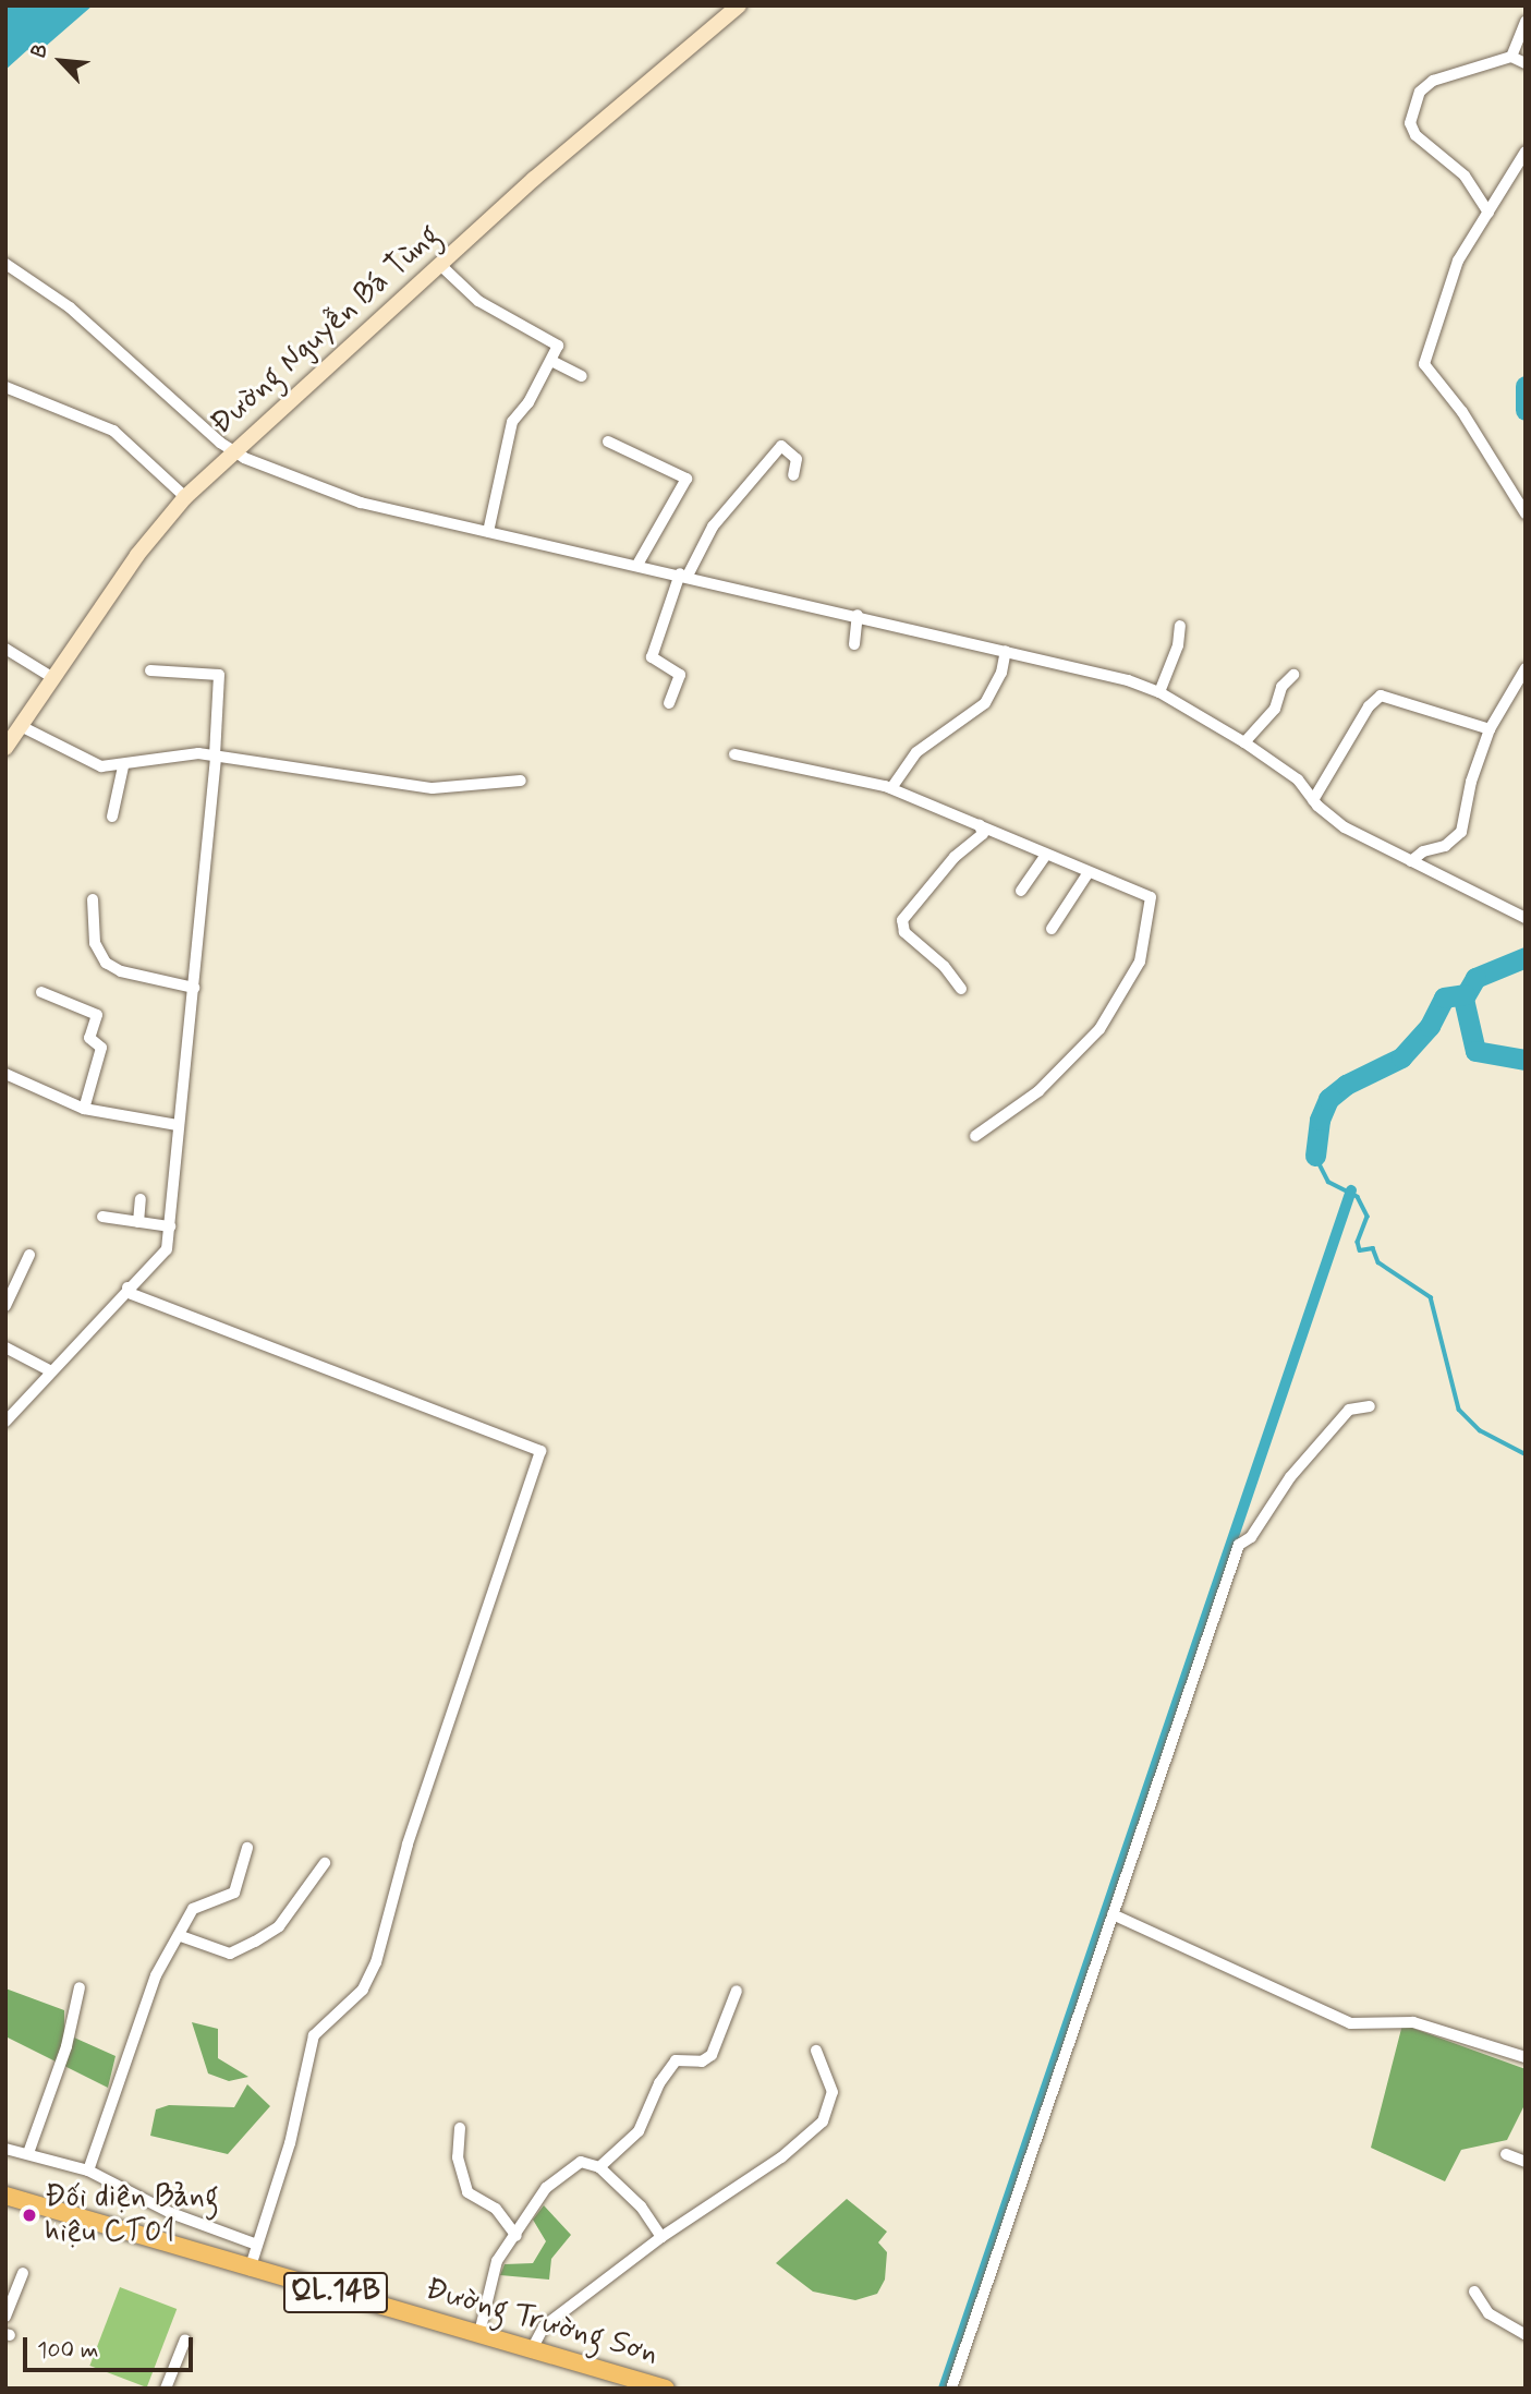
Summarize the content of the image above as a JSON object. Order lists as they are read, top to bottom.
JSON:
{
  "streets": {
    "highway": ["QL.14B", "Đường Trường Sơn"],
    "main road": ["Đường Nguyễn Bá Tùng"]
  },
  "places": ["Đối diện Bảng hiệu CT01"],
  "scale_bar": "100 m",
  "north": "top left"
}
